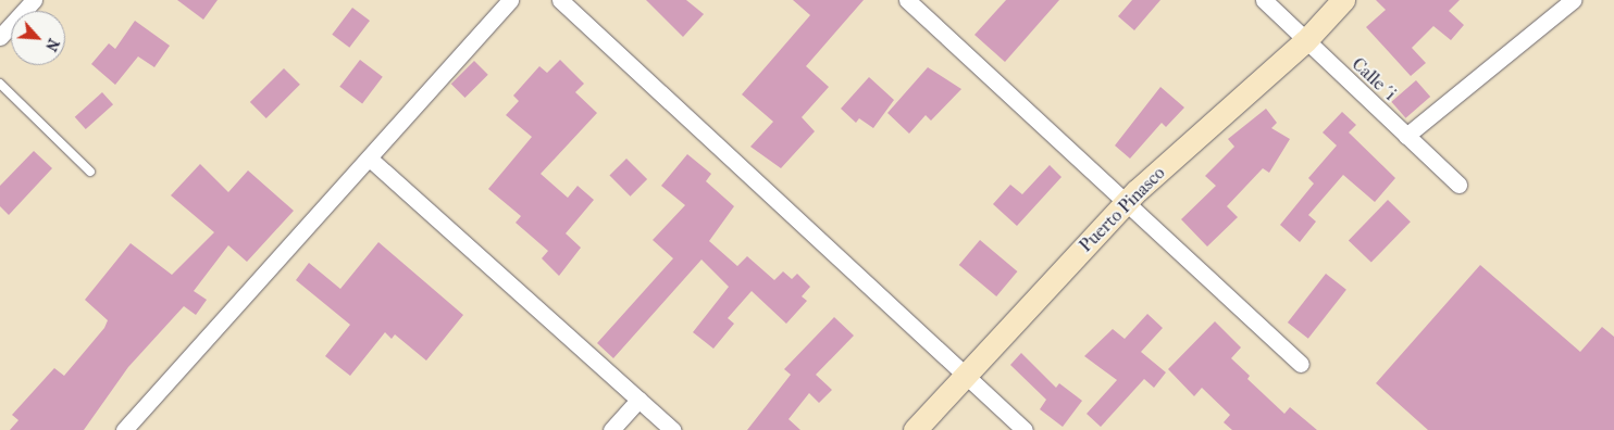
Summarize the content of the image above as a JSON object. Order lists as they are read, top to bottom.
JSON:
{
  "streets": {
    "street": ["Calle´i", "Puerto Pinasco"]
  },
  "crossings": [
    ["Calle´i", "Puerto Pinasco"]
  ],
  "north": "bottom right"
}
